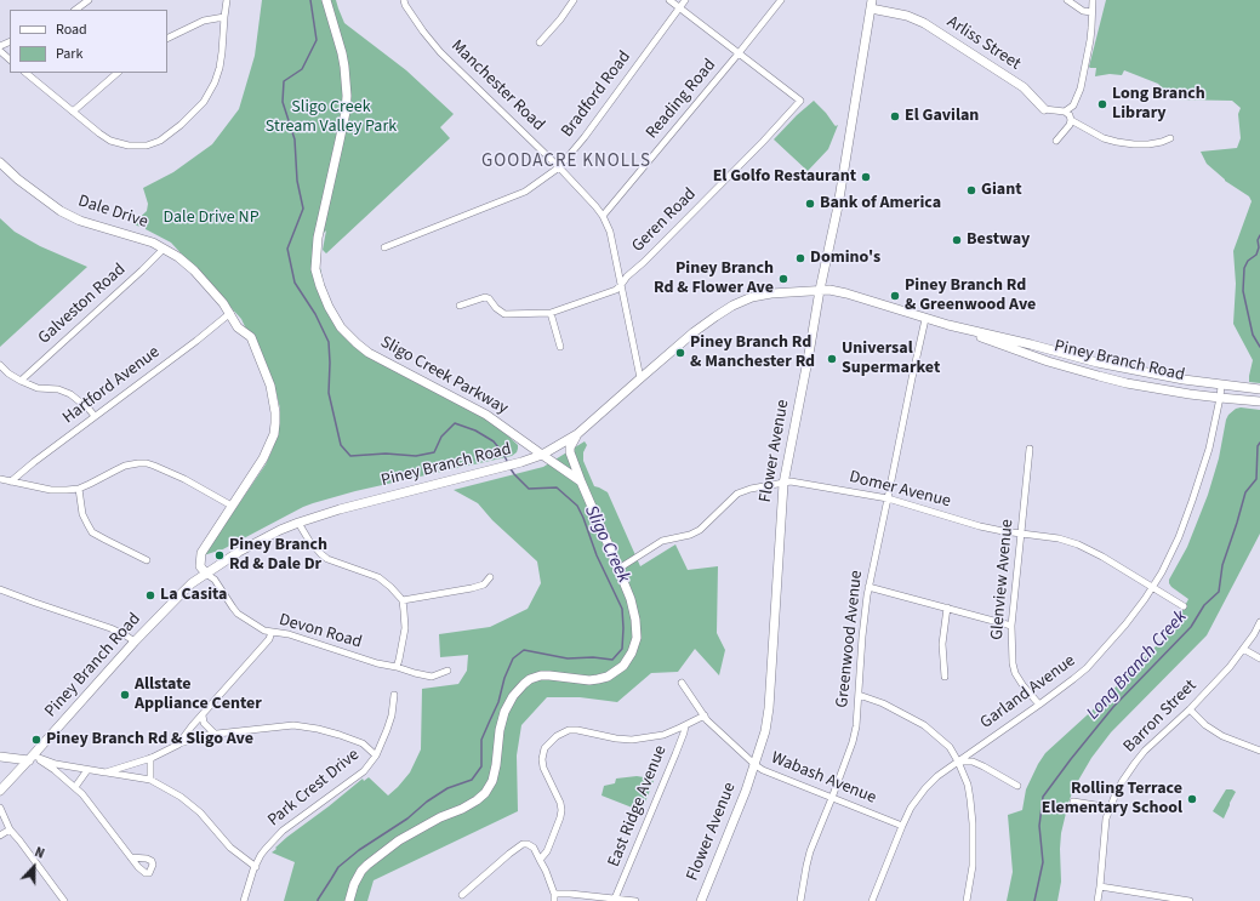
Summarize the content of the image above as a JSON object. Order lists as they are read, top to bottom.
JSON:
{
  "streets": {
    "street": [
      "Arliss Street",
      "Manchester Road",
      "Bradford Road",
      "Reading Road",
      "Dale Drive",
      "Geren Road",
      "Galveston Road",
      "Piney Branch Road",
      "Sligo Creek Parkway",
      "Hartford Avenue",
      "Flower Avenue",
      "Domer Avenue",
      "Glenview Avenue",
      "Devon Road",
      "Greenwood Avenue",
      "Garland Avenue",
      "Barron Street",
      "Wabash Avenue",
      "Park Crest Drive",
      "East Ridge Avenue"
    ]
  },
  "crossings": [
    ["Arliss Street", "Flower Avenue"],
    ["Manchester Road", "Bradford Road"],
    ["Manchester Road", "Reading Road"],
    ["Manchester Road", "Geren Road"],
    ["Manchester Road", "Piney Branch Road"],
    ["Reading Road", "Geren Road"],
    ["Dale Drive", "Galveston Road"],
    ["Dale Drive", "Piney Branch Road"],
    ["Dale Drive", "Hartford Avenue"],
    ["Dale Drive", "Devon Road"],
    ["Piney Branch Road", "Sligo Creek Parkway"],
    ["Piney Branch Road", "Flower Avenue"],
    ["Piney Branch Road", "Devon Road"],
    ["Piney Branch Road", "Greenwood Avenue"],
    ["Piney Branch Road", "Garland Avenue"],
    ["Flower Avenue", "Domer Avenue"],
    ["Flower Avenue", "Wabash Avenue"],
    ["Domer Avenue", "Glenview Avenue"],
    ["Domer Avenue", "Greenwood Avenue"],
    ["Domer Avenue", "Garland Avenue"],
    ["Glenview Avenue", "Garland Avenue"],
    ["Greenwood Avenue", "Wabash Avenue"],
    ["Garland Avenue", "Wabash Avenue"]
  ],
  "districts": ["GOODACRE KNOLLS"],
  "water": ["Sligo Creek", "Long Branch Creek"],
  "parks": ["Sligo Creek Stream Valley Park", "Dale Drive NP"],
  "places": [
    "Long Branch Library",
    "El Gavilan",
    "El Golfo Restaurant",
    "Giant",
    "Bank of America",
    "Bestway",
    "Domino's",
    "Piney Branch Rd & Flower Ave",
    "Piney Branch Rd & Greenwood Ave",
    "Piney Branch Rd & Manchester Rd",
    "Universal Supermarket",
    "Piney Branch Rd & Dale Dr",
    "La Casita",
    "Allstate Appliance Center",
    "Piney Branch Rd & Sligo Ave",
    "Rolling Terrace Elementary School"
  ],
  "legend": ["Road", "Park"],
  "north": "top"
}
